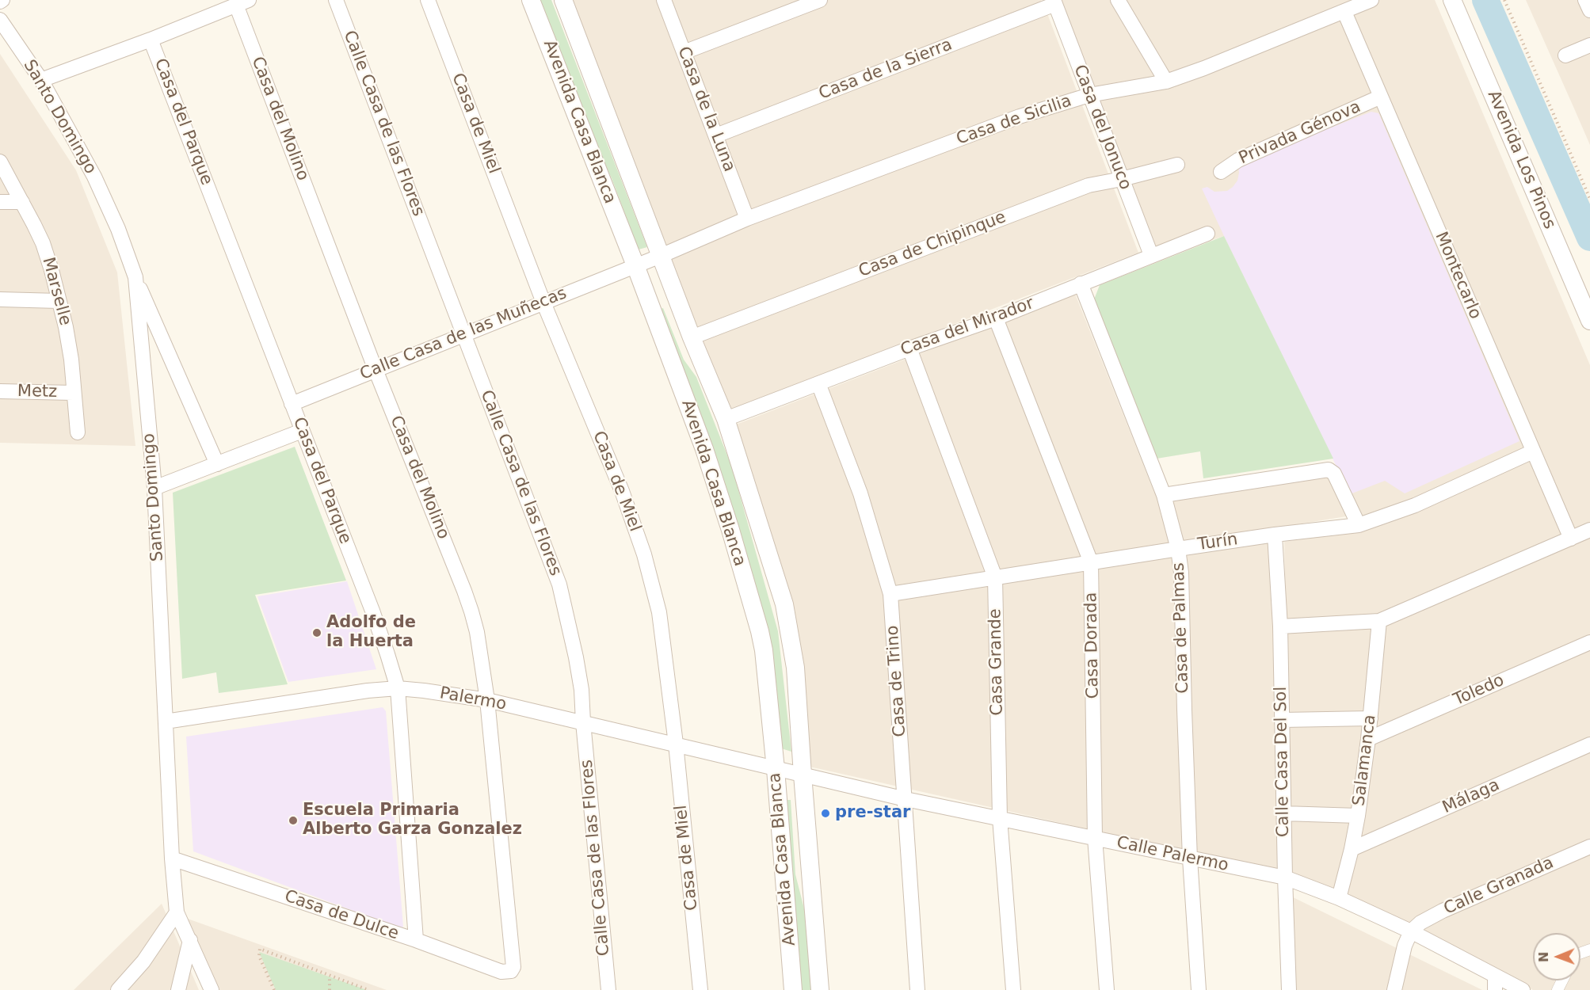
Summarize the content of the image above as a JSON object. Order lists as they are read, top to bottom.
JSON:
{
  "streets": {
    "street": [
      "Casa de la Sierra",
      "Casa de la Luna",
      "Santo Domingo",
      "Casa del Molino",
      "Casa de Sicilia",
      "Casa del Parque",
      "Avenida Casa Blanca",
      "Calle Casa de las Flores",
      "Casa de Miel",
      "Casa del Jonuco",
      "Privada Génova",
      "Avenida Los Pinos",
      "Casa de Chipinque",
      "Montecarlo",
      "Marselle",
      "Casa del Mirador",
      "Calle Casa de las Muñecas",
      "Metz",
      "Turín",
      "Casa de Palmas",
      "Casa Dorada",
      "Casa Grande",
      "Casa de Trino",
      "Toledo",
      "Palermo",
      "Salamanca",
      "Calle Casa Del Sol",
      "Málaga",
      "Calle Palermo",
      "Calle Granada",
      "Casa de Dulce"
    ]
  },
  "crossings": [
    ["Casa de la Sierra", "Casa de la Luna"],
    ["Casa de la Sierra", "Casa del Jonuco"],
    ["Casa de la Luna", "Casa de Sicilia"],
    ["Santo Domingo", "Palermo"],
    ["Santo Domingo", "Casa de Dulce"],
    ["Casa del Molino", "Calle Casa de las Muñecas"],
    ["Casa del Molino", "Palermo"],
    ["Casa del Molino", "Casa de Dulce"],
    ["Casa de Sicilia", "Avenida Casa Blanca"],
    ["Casa de Sicilia", "Casa del Jonuco"],
    ["Casa de Sicilia", "Montecarlo"],
    ["Casa de Sicilia", "Calle Casa de las Muñecas"],
    ["Casa del Parque", "Calle Casa de las Muñecas"],
    ["Casa del Parque", "Palermo"],
    ["Casa del Parque", "Casa de Dulce"],
    ["Avenida Casa Blanca", "Casa de Chipinque"],
    ["Avenida Casa Blanca", "Casa del Mirador"],
    ["Avenida Casa Blanca", "Calle Casa de las Muñecas"],
    ["Avenida Casa Blanca", "Palermo"],
    ["Avenida Casa Blanca", "Calle Palermo"],
    ["Calle Casa de las Flores", "Calle Casa de las Muñecas"],
    ["Calle Casa de las Flores", "Palermo"],
    ["Casa de Miel", "Calle Casa de las Muñecas"],
    ["Casa de Miel", "Palermo"],
    ["Casa del Jonuco", "Casa de Chipinque"],
    ["Casa del Jonuco", "Casa del Mirador"],
    ["Privada Génova", "Montecarlo"],
    ["Montecarlo", "Turín"],
    ["Marselle", "Metz"],
    ["Casa del Mirador", "Casa de Palmas"],
    ["Casa del Mirador", "Casa Dorada"],
    ["Casa del Mirador", "Casa Grande"],
    ["Casa del Mirador", "Casa de Trino"],
    ["Turín", "Casa de Palmas"],
    ["Turín", "Casa Dorada"],
    ["Turín", "Casa Grande"],
    ["Turín", "Casa de Trino"],
    ["Turín", "Calle Casa Del Sol"],
    ["Casa de Palmas", "Calle Palermo"],
    ["Casa Dorada", "Calle Palermo"],
    ["Casa Grande", "Calle Palermo"],
    ["Casa de Trino", "Calle Palermo"],
    ["Toledo", "Salamanca"],
    ["Palermo", "Calle Palermo"],
    ["Salamanca", "Málaga"],
    ["Salamanca", "Calle Palermo"],
    ["Calle Casa Del Sol", "Calle Palermo"],
    ["Calle Palermo", "Calle Granada"]
  ],
  "places": ["Adolfo de la Huerta", "pre-star", "Escuela Primaria Alberto Garza Gonzalez"],
  "north": "left"
}
